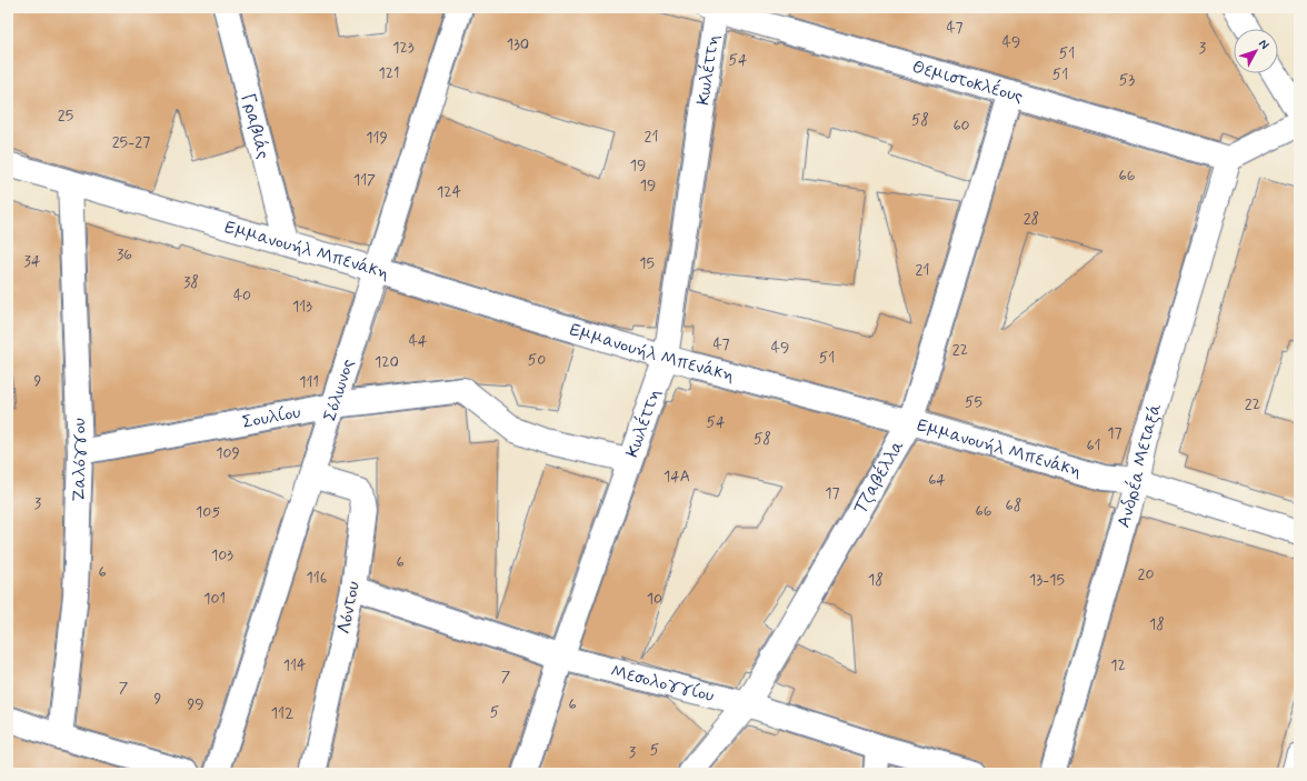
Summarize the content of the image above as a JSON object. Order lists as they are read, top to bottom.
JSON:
{
  "streets": {
    "street": [
      "Κωλέττη",
      "Θεμιστοκλέους",
      "Γραβιάς",
      "Εμμανουήλ Μπενάκη",
      "Σόλωνος",
      "Σουλίου",
      "Ζαλόγγου",
      "Ανδρέα Μεταξά",
      "Τζαβέλλα",
      "Λόντου",
      "Μεσολογγίου"
    ]
  },
  "crossings": [
    ["Κωλέττη", "Θεμιστοκλέους"],
    ["Κωλέττη", "Εμμανουήλ Μπενάκη"],
    ["Κωλέττη", "Σουλίου"],
    ["Κωλέττη", "Μεσολογγίου"],
    ["Θεμιστοκλέους", "Ανδρέα Μεταξά"],
    ["Θεμιστοκλέους", "Τζαβέλλα"],
    ["Γραβιάς", "Εμμανουήλ Μπενάκη"],
    ["Εμμανουήλ Μπενάκη", "Σόλωνος"],
    ["Εμμανουήλ Μπενάκη", "Ζαλόγγου"],
    ["Εμμανουήλ Μπενάκη", "Ανδρέα Μεταξά"],
    ["Εμμανουήλ Μπενάκη", "Τζαβέλλα"],
    ["Σόλωνος", "Σουλίου"],
    ["Σόλωνος", "Λόντου"],
    ["Σουλίου", "Ζαλόγγου"],
    ["Τζαβέλλα", "Μεσολογγίου"],
    ["Λόντου", "Μεσολογγίου"]
  ],
  "house_numbers": [
    "47",
    "49",
    "130",
    "123",
    "3",
    "51",
    "54",
    "121",
    "51",
    "53",
    "25",
    "58",
    "60",
    "21",
    "119",
    "25-27",
    "19",
    "66",
    "117",
    "19",
    "124",
    "28",
    "36",
    "34",
    "15",
    "21",
    "38",
    "40",
    "113",
    "44",
    "47",
    "49",
    "22",
    "51",
    "50",
    "120",
    "9",
    "111",
    "55",
    "22",
    "54",
    "17",
    "58",
    "61",
    "109",
    "14Α",
    "64",
    "17",
    "3",
    "68",
    "66",
    "105",
    "103",
    "6",
    "6",
    "20",
    "116",
    "18",
    "13-15",
    "101",
    "10",
    "18",
    "114",
    "12",
    "7",
    "7",
    "9",
    "99",
    "6",
    "5",
    "112",
    "5",
    "3"
  ],
  "north": "top right"
}
